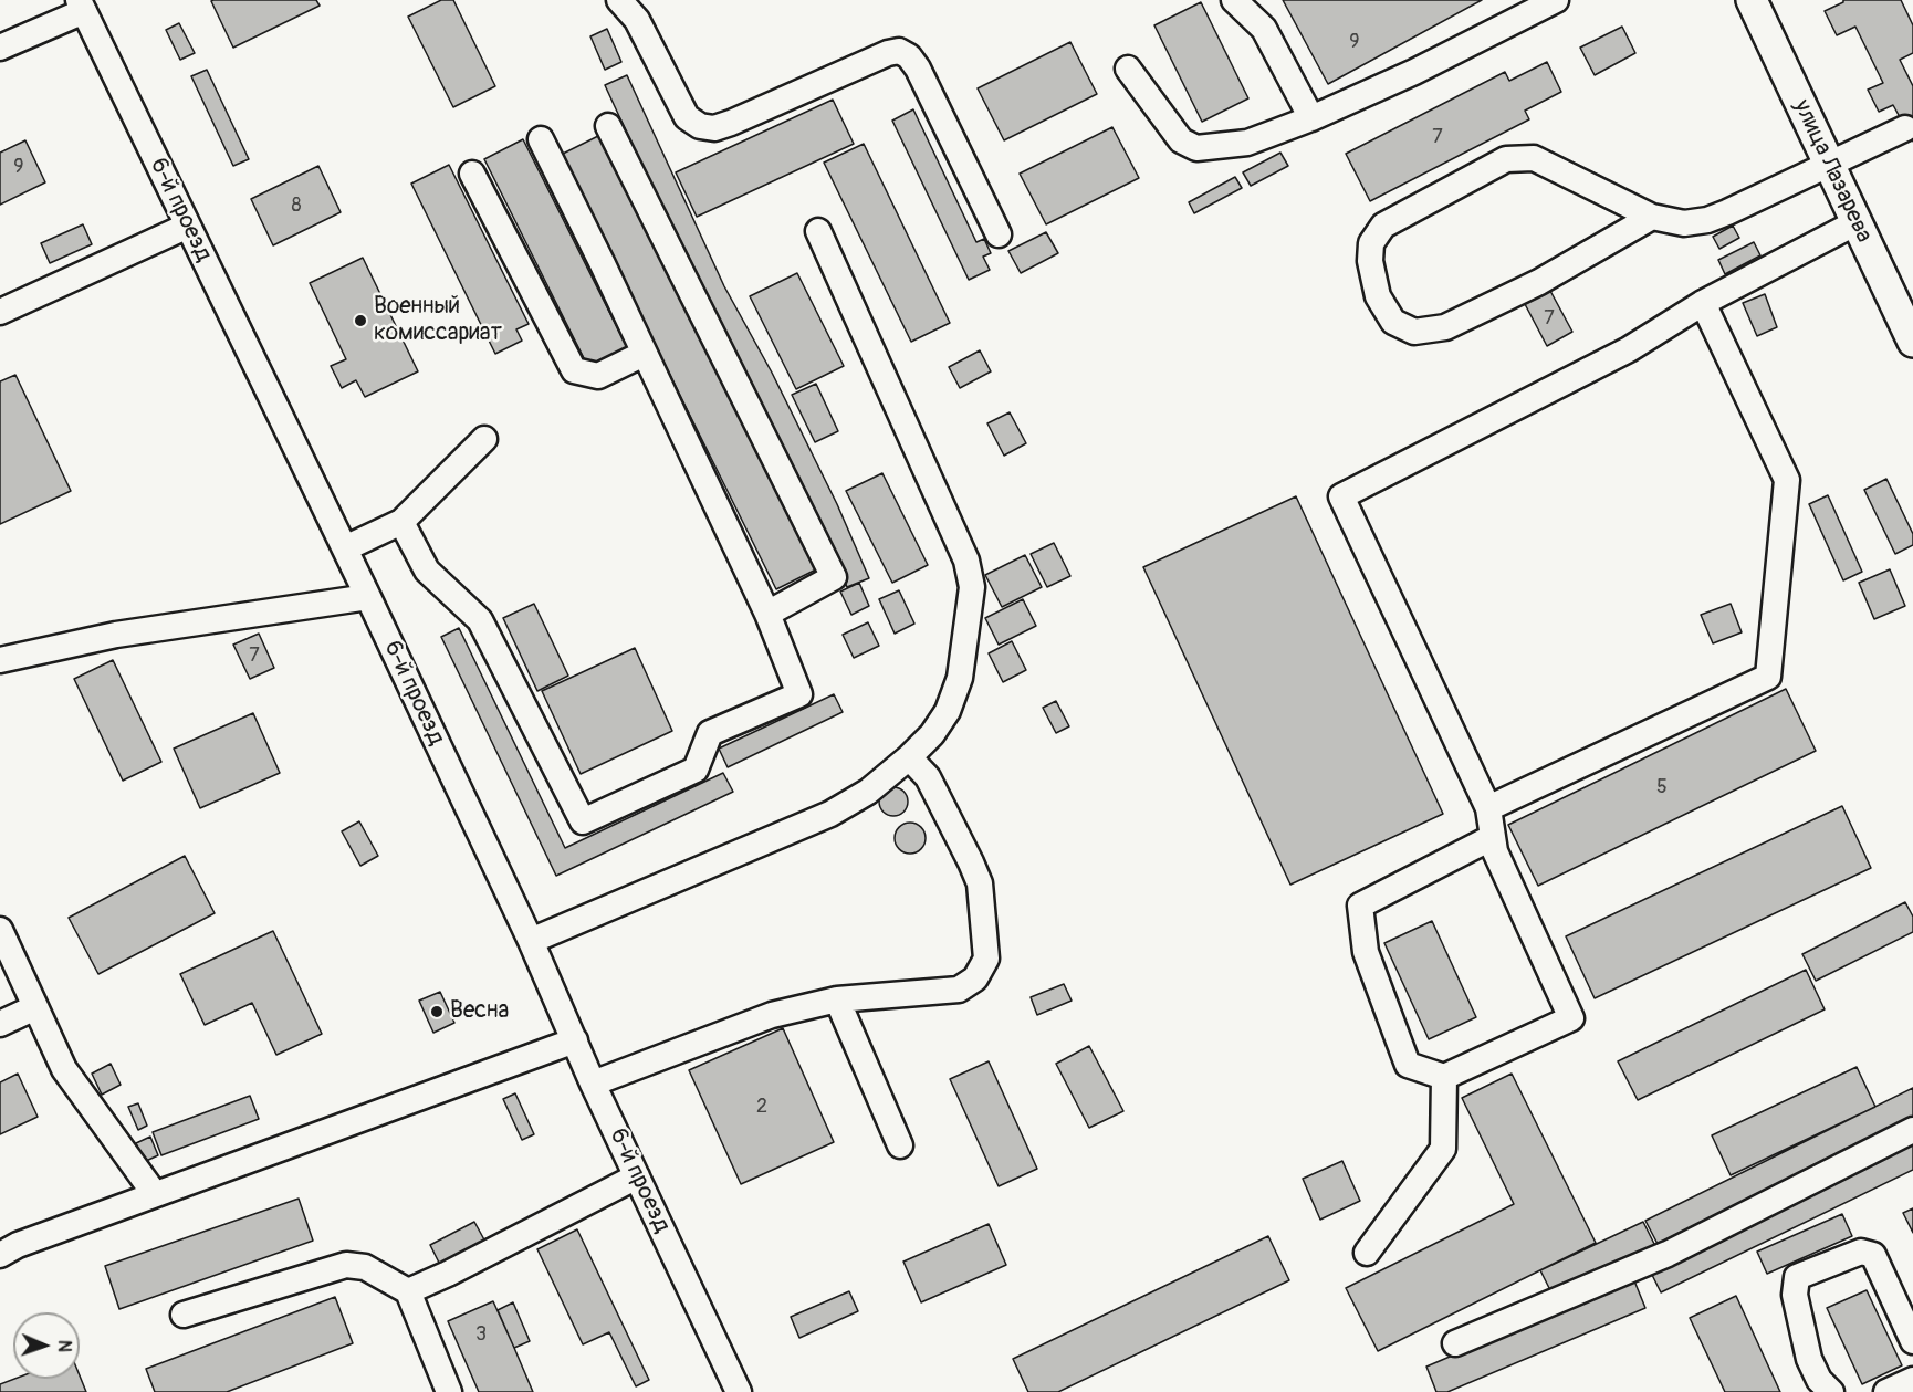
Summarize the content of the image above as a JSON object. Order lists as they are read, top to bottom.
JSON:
{
  "streets": {
    "main road": ["улица Лазарева"],
    "street": ["6-й проезд"]
  },
  "places": ["Военный комиссариат", "Весна"],
  "house_numbers": [
    "9",
    "7",
    "9",
    "8",
    "7",
    "7",
    "5",
    "2",
    "3"
  ],
  "north": "right"
}
